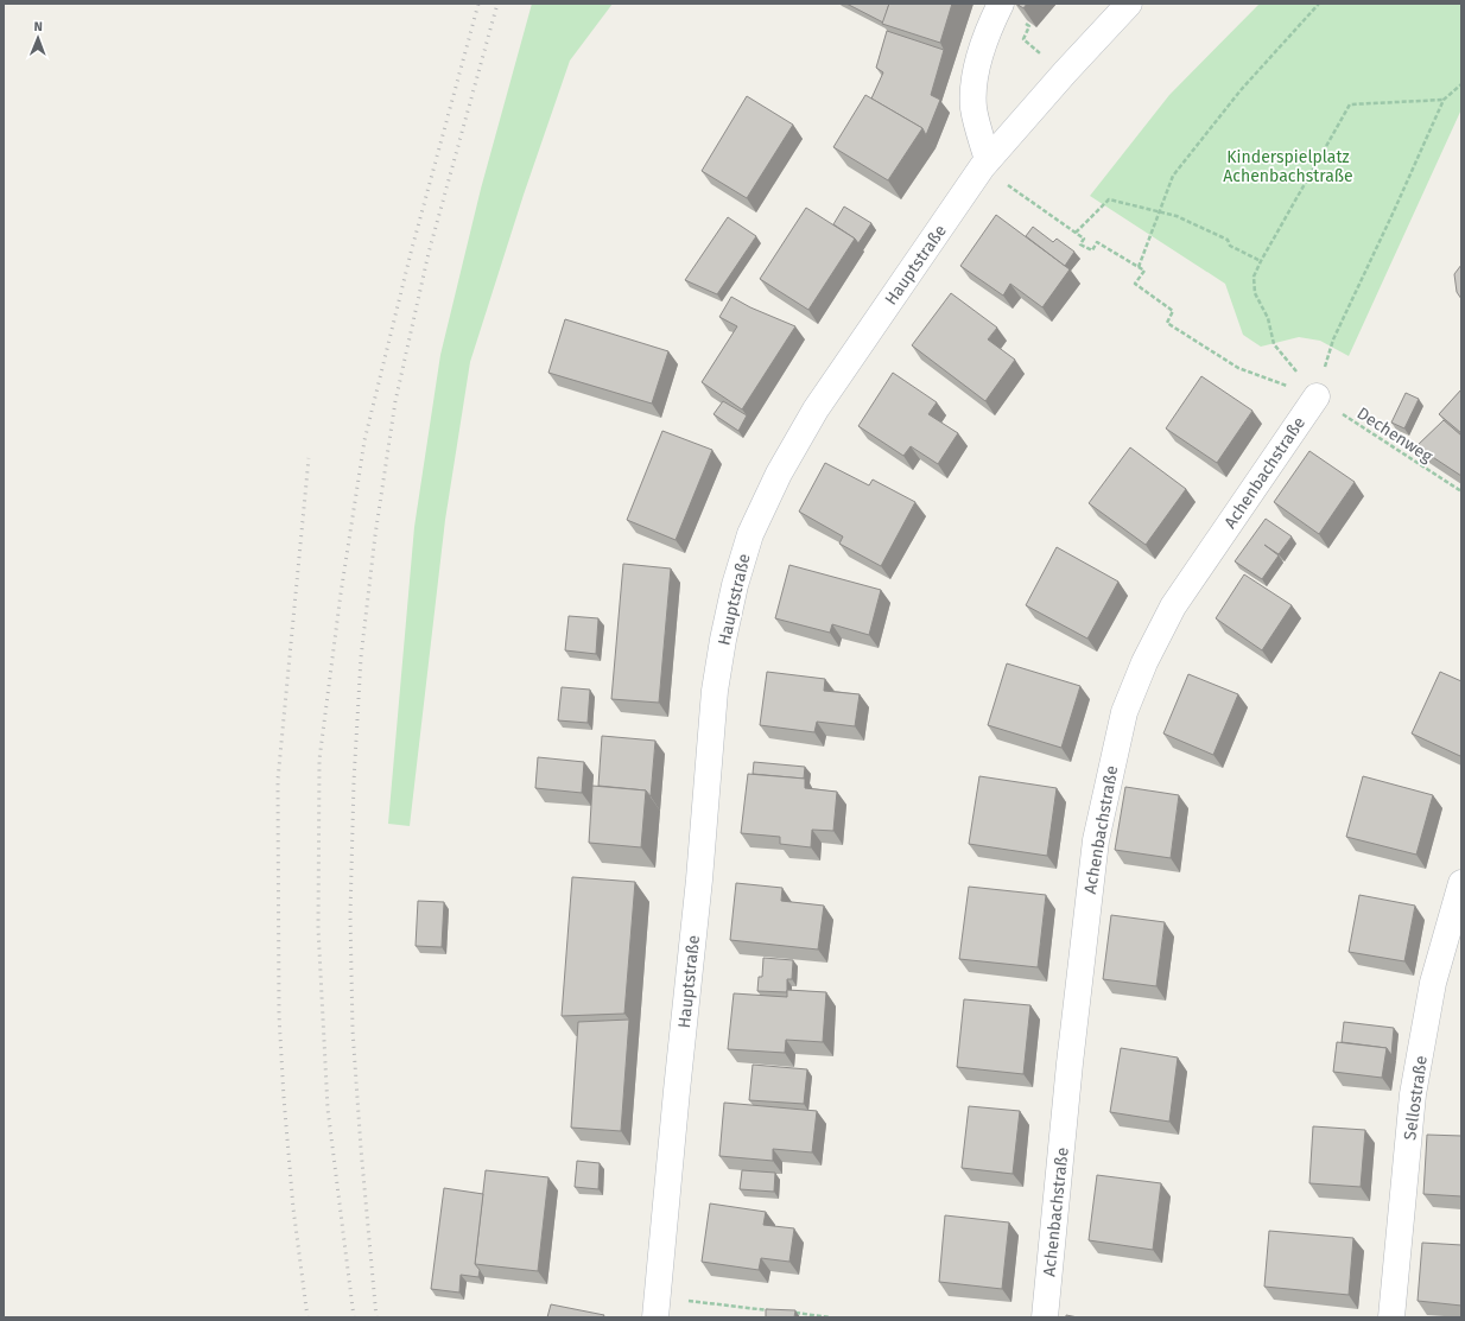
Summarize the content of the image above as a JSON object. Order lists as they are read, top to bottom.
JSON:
{
  "streets": {
    "street": ["Hauptstraße", "Achenbachstraße", "Sellostraße"],
    "path": ["Dechenweg"]
  },
  "crossings": [
    ["Dechenweg", "Achenbachstraße"]
  ],
  "parks": ["Kinderspielplatz Achenbachstraße"],
  "north": "top"
}
